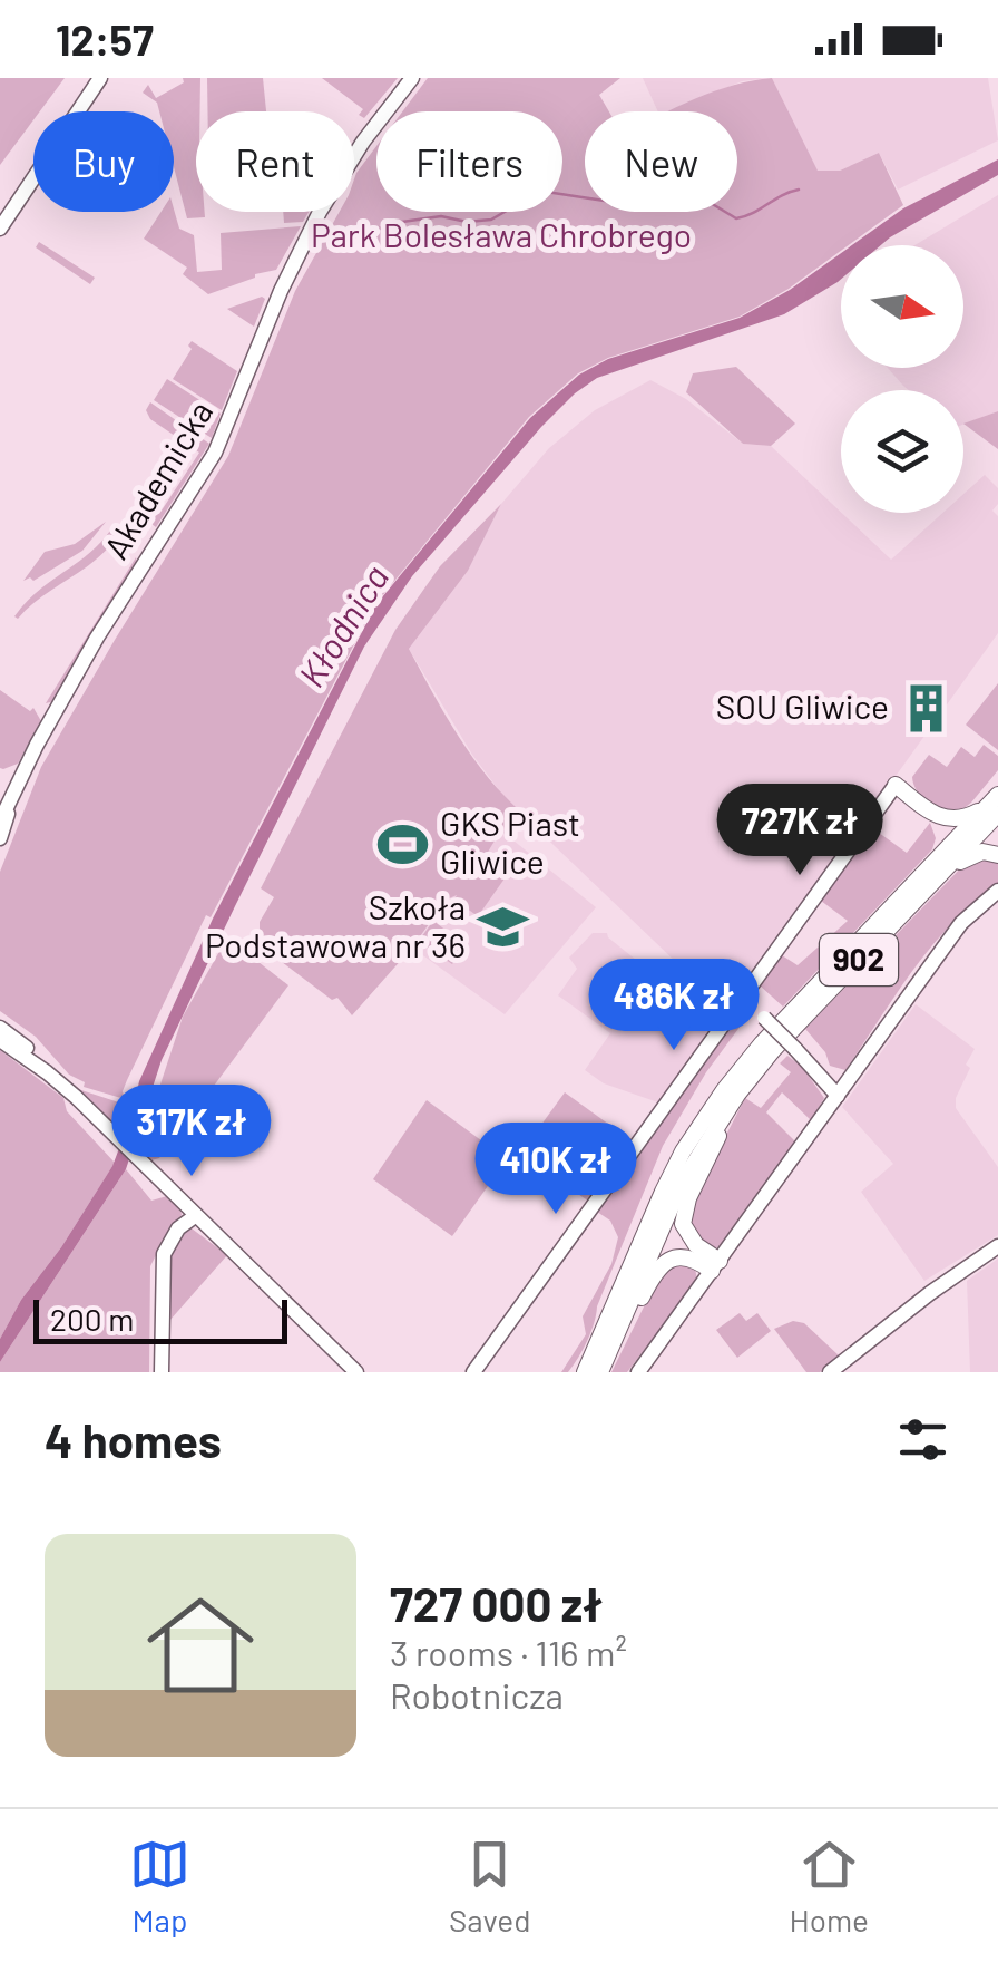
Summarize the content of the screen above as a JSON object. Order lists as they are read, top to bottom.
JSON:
{
  "streets": {
    "main road": ["902"],
    "street": ["Akademicka"]
  },
  "water": ["Kłodnica"],
  "parks": ["Park Bolesława Chrobrego"],
  "places": {
    "building": ["SOU Gliwice"],
    "sports": ["GKS Piast Gliwice"],
    "school or university": ["Szkoła Podstawowa nr 36"]
  },
  "scale_bar": "200 m",
  "north": "right",
  "page": {
    "status": "12:57",
    "chip": [
      "Buy",
      "Rent",
      "Filters",
      "New"
    ],
    "price": [
      "727K zł",
      "486K zł",
      "317K zł",
      "410K zł"
    ],
    "scale": "200 m",
    "heading": "4 homes",
    "list": [
      {
        "name": "727 000 zł",
        "note": "3 rooms · 116 m² · Robotnicza"
      }
    ],
    "tabs": ["Map", "Saved", "Home"]
  }
}
